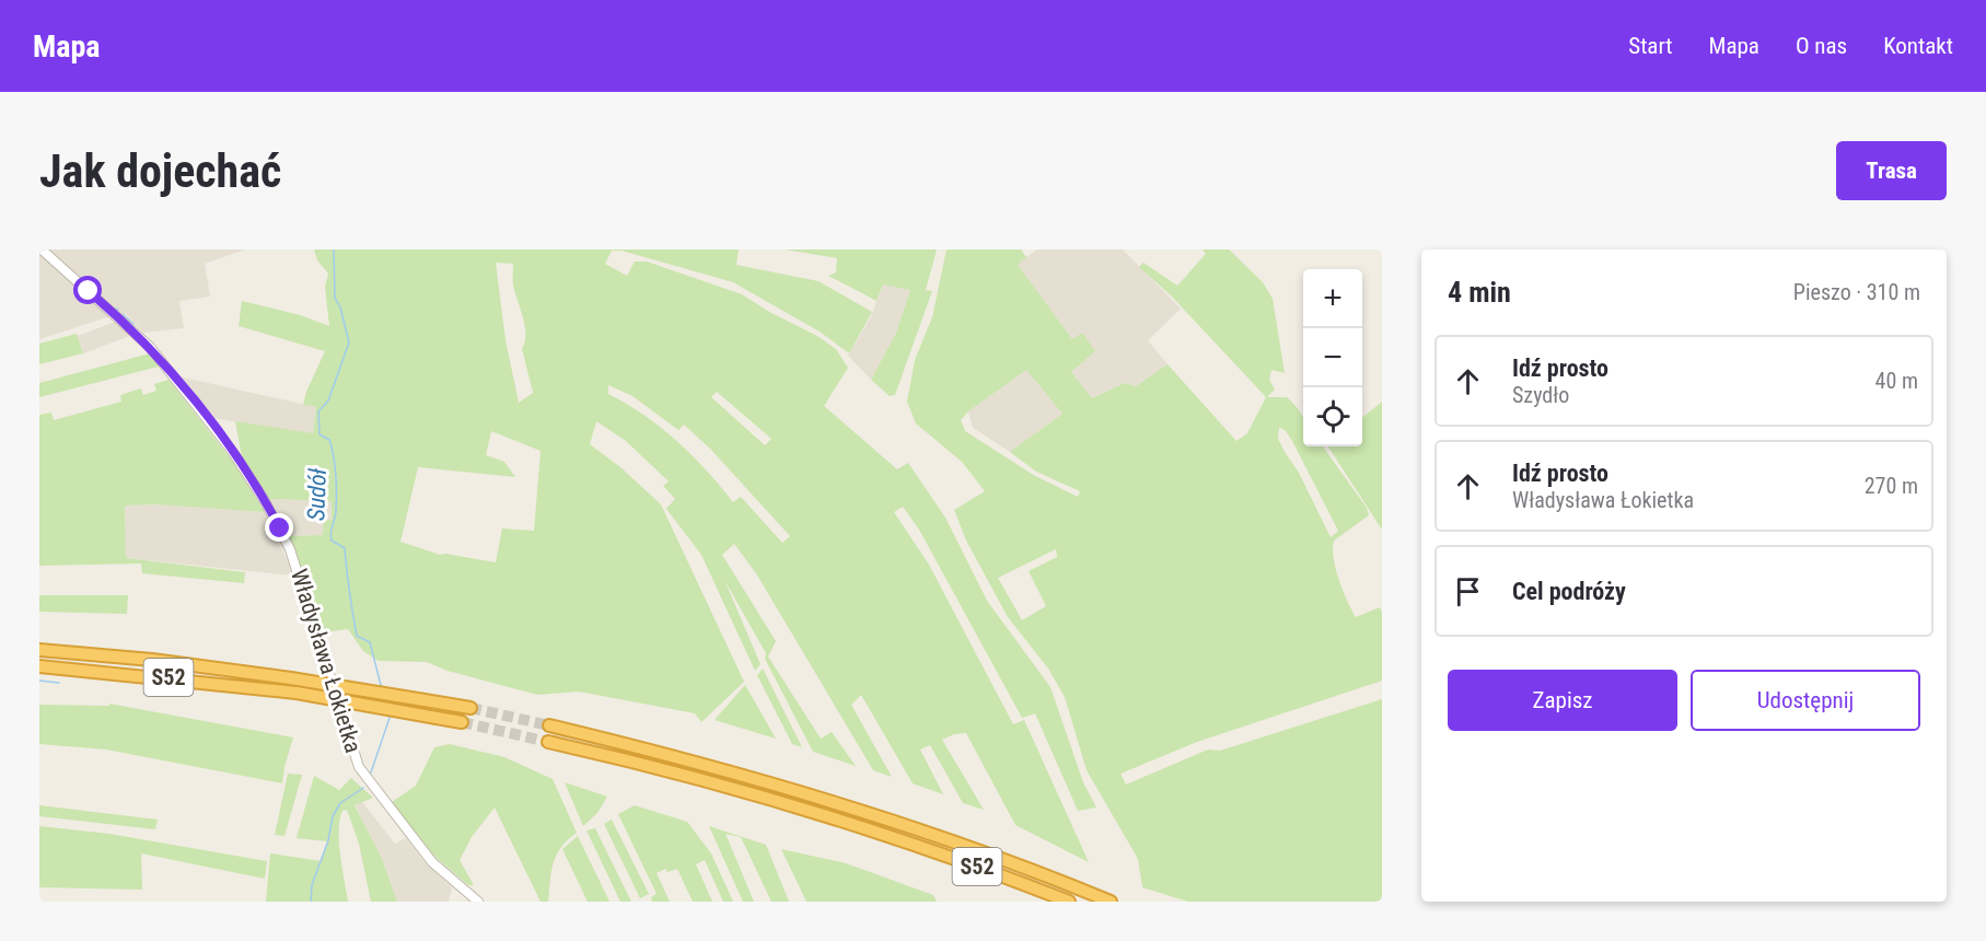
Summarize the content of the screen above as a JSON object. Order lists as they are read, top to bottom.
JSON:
{
  "streets": {
    "highway": ["S52"],
    "street": ["Władysława Łokietka"]
  },
  "water": ["Sudół"],
  "page": {
    "header": "Mapa",
    "nav": [
      "Start",
      "Mapa",
      "O nas",
      "Kontakt"
    ],
    "buttons": [
      "Trasa",
      ["Zapisz", "Udostępnij"]
    ],
    "title": "Jak dojechać",
    "heading": ["4 min", "Pieszo · 310 m"],
    "map_buttons": ["+", "−"],
    "list": [
      ["Idź prosto", "Szydło", "40 m"],
      ["Idź prosto", "Władysława Łokietka", "270 m"],
      "Cel podróży"
    ]
  }
}
